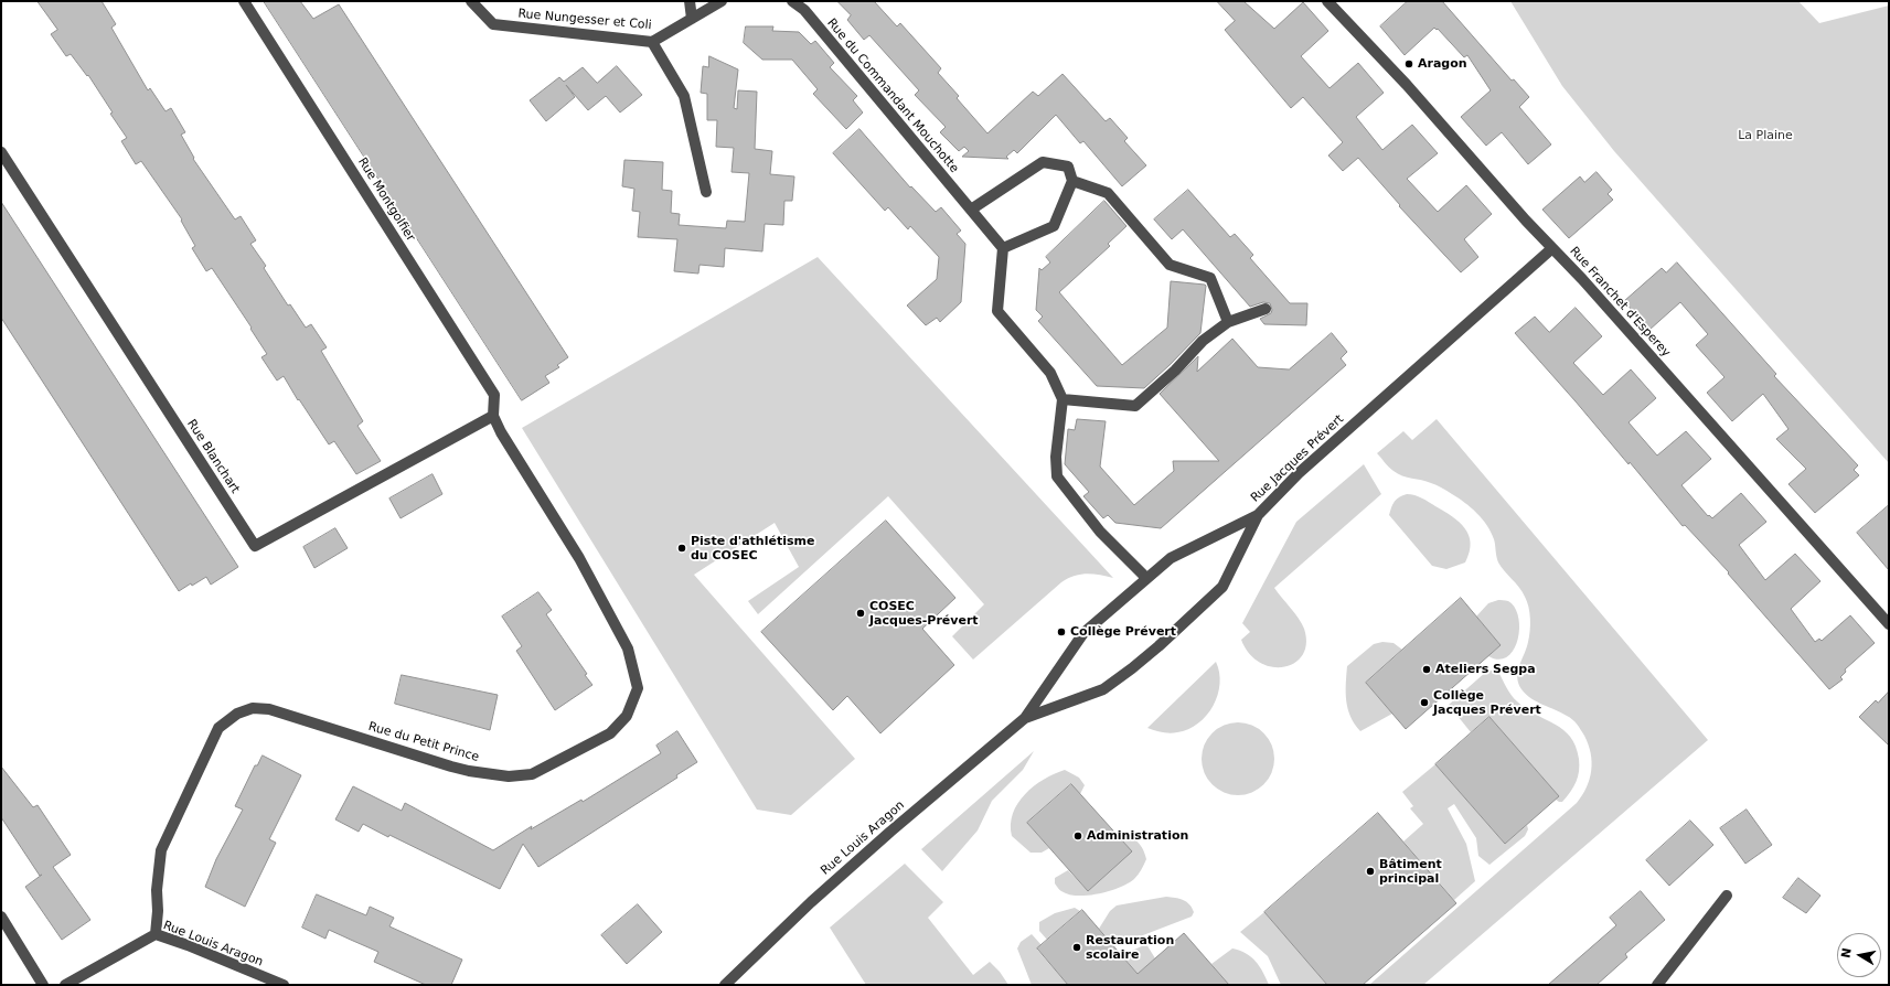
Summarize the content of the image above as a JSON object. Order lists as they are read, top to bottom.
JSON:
{
  "streets": {
    "street": [
      "Rue Nungesser et Coli",
      "Rue du Commandant Mouchotte",
      "Rue Montgolfier",
      "Rue Franchet d'Esperey",
      "Rue Blanchart",
      "Rue Jacques Prévert",
      "Rue du Petit Prince",
      "Rue Louis Aragon"
    ]
  },
  "crossings": [
    ["Rue Montgolfier", "Rue Blanchart"],
    ["Rue Montgolfier", "Rue du Petit Prince"],
    ["Rue Franchet d'Esperey", "Rue Jacques Prévert"],
    ["Rue Blanchart", "Rue du Petit Prince"],
    ["Rue Jacques Prévert", "Rue Louis Aragon"],
    ["Rue du Petit Prince", "Rue Louis Aragon"]
  ],
  "parks": ["La Plaine"],
  "places": [
    "Aragon",
    "Piste d'athlétisme du COSEC",
    "COSEC Jacques-Prévert",
    "Collège Prévert",
    "Ateliers Segpa",
    "Collège Jacques Prévert",
    "Administration",
    "Bâtiment principal",
    "Restauration scolaire"
  ],
  "north": "left"
}
